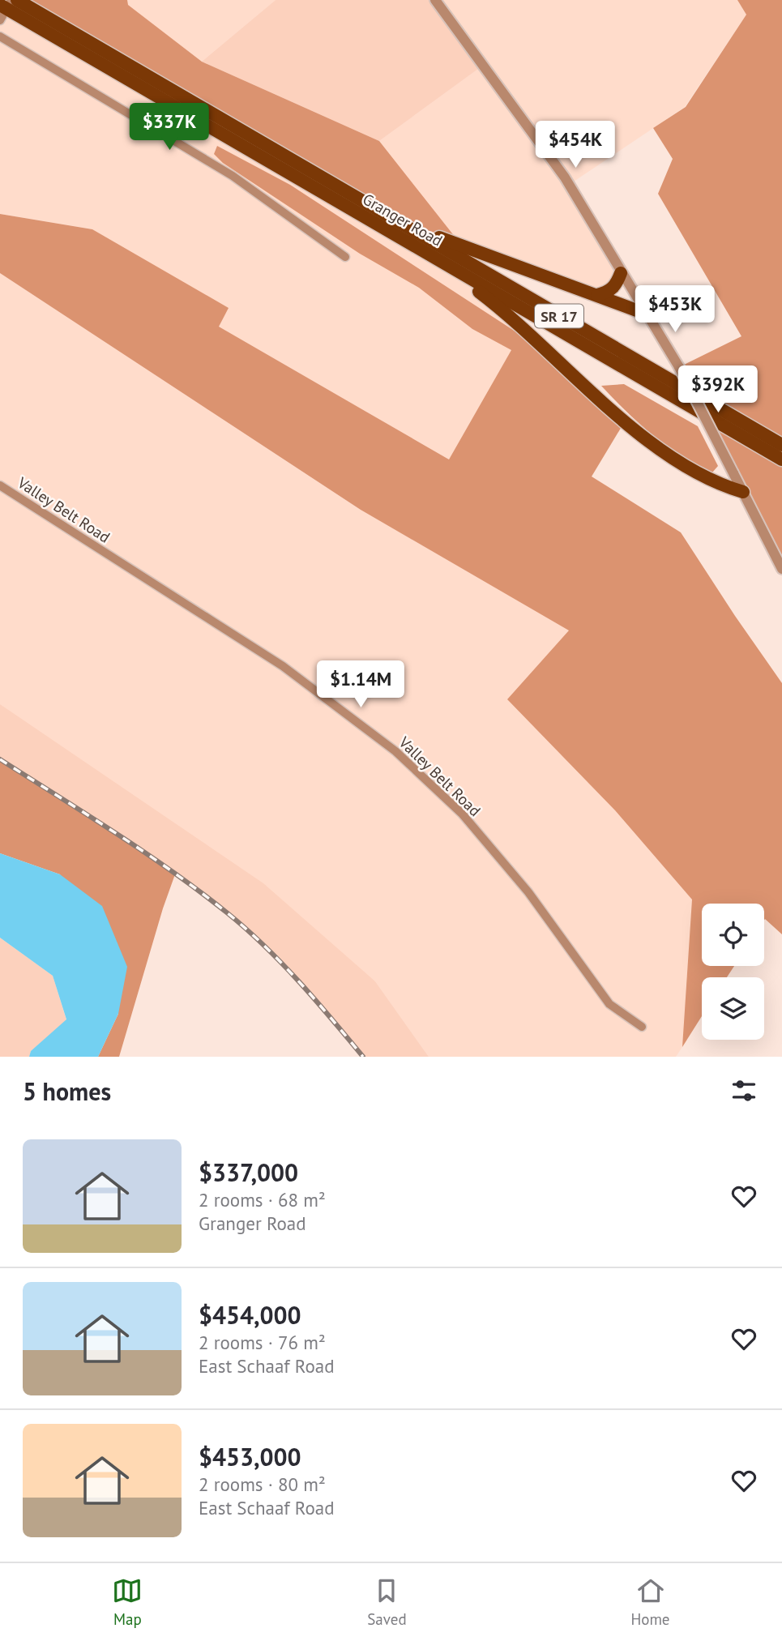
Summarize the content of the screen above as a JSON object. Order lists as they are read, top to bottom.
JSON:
{
  "streets": {
    "main road": ["Granger Road", "SR 17"],
    "street": ["Valley Belt Road"]
  },
  "page": {
    "price": [
      "$337K",
      "$454K",
      "$453K",
      "$392K",
      "$1.14M"
    ],
    "heading": "5 homes",
    "list": [
      {
        "name": "$337,000",
        "note": "2 rooms · 68 m² · Granger Road"
      },
      {
        "name": "$454,000",
        "note": "2 rooms · 76 m² · East Schaaf Road"
      },
      {
        "name": "$453,000",
        "note": "2 rooms · 80 m² · East Schaaf Road"
      }
    ],
    "tabs": ["Map", "Saved", "Home"]
  }
}
